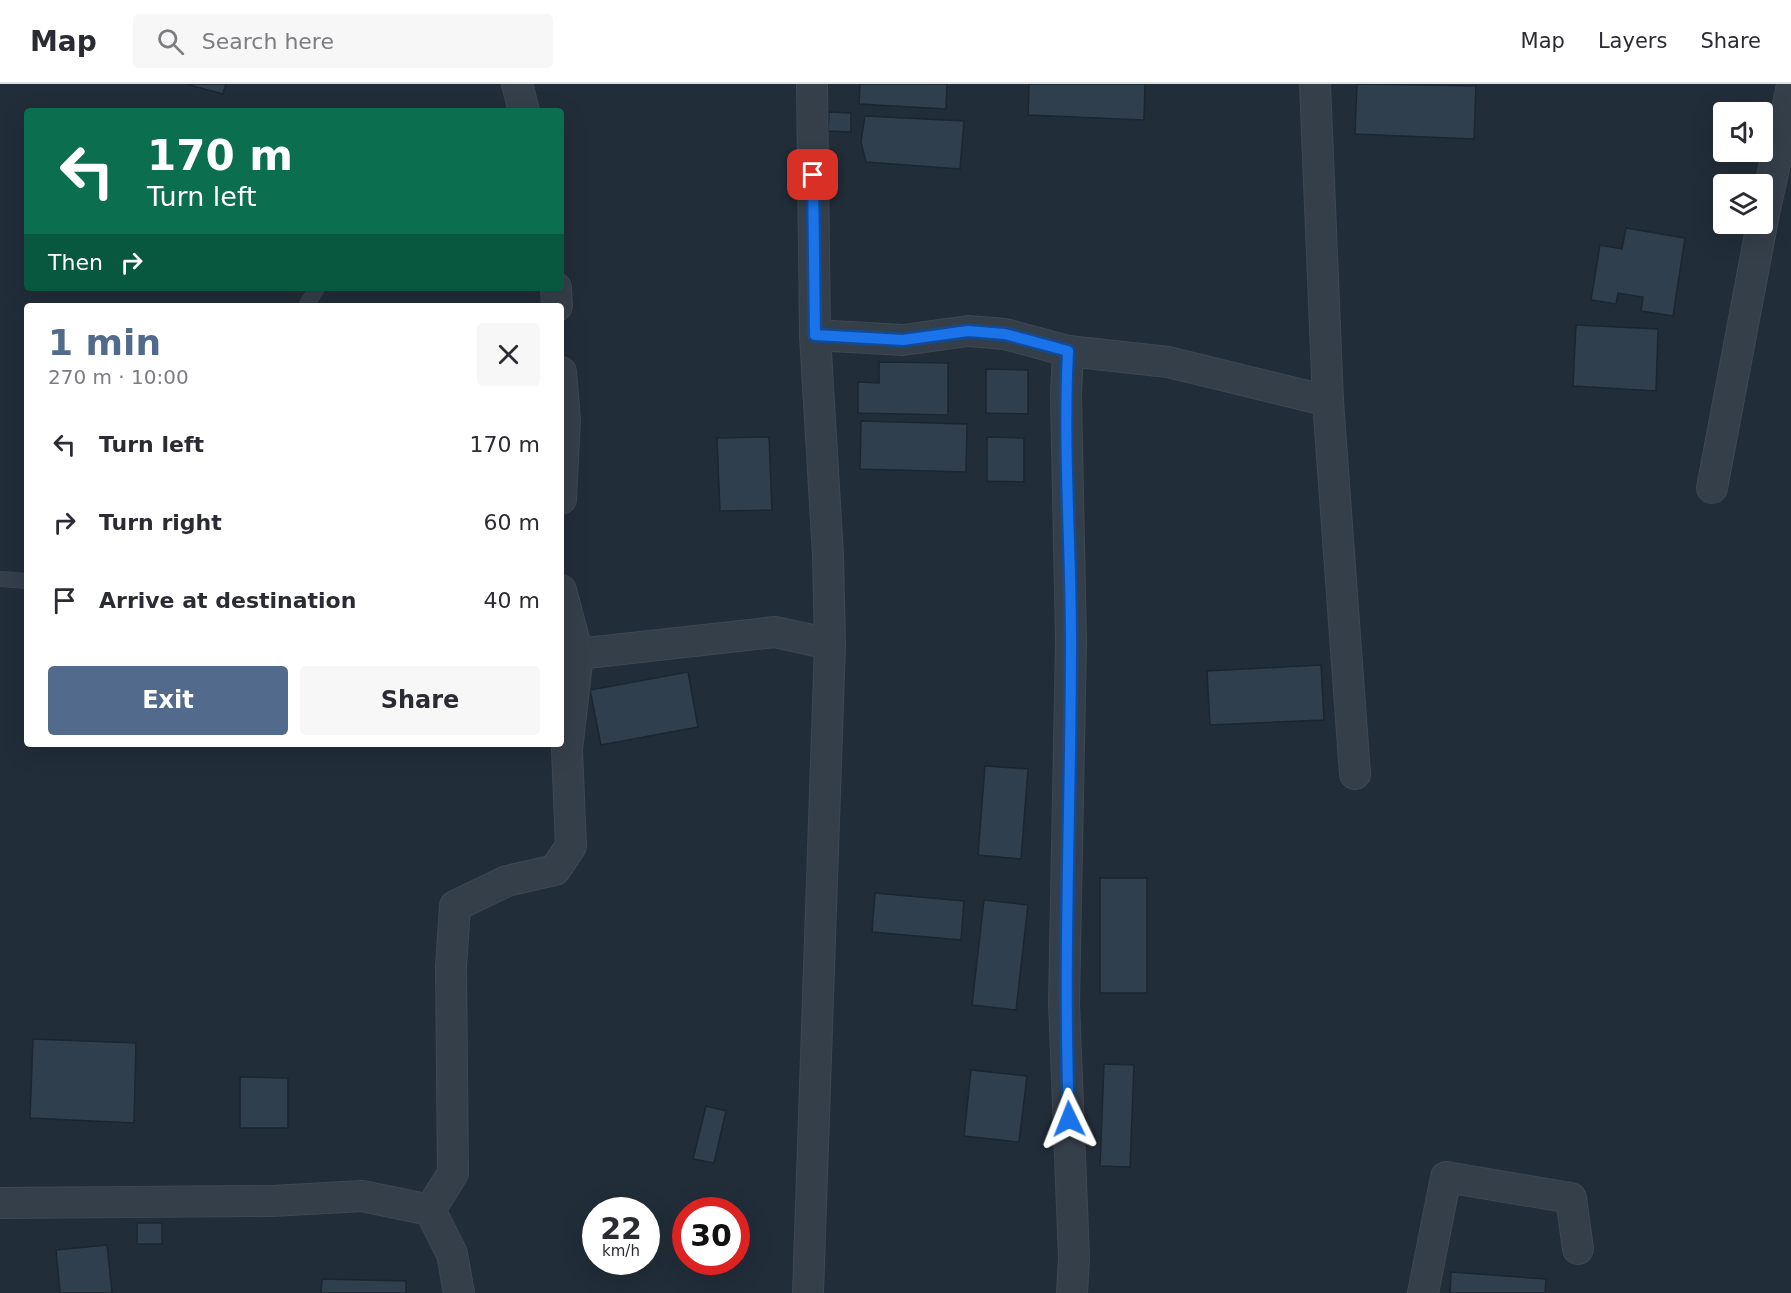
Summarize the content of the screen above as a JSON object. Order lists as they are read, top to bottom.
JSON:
{
  "page": {
    "header": "Map",
    "search": "Search here",
    "nav": ["Map", "Layers", "Share"],
    "turn": ["170 m", "Turn left"],
    "then": "Then",
    "heading": ["1 min", "270 m · 10:00"],
    "list": [
      {
        "name": "Turn left",
        "value": "170 m"
      },
      {
        "name": "Turn right",
        "value": "60 m"
      },
      {
        "name": "Arrive at destination",
        "value": "40 m"
      }
    ],
    "buttons": ["Exit", "Share"],
    "speed": "22 km/h",
    "limit": "30"
  }
}
